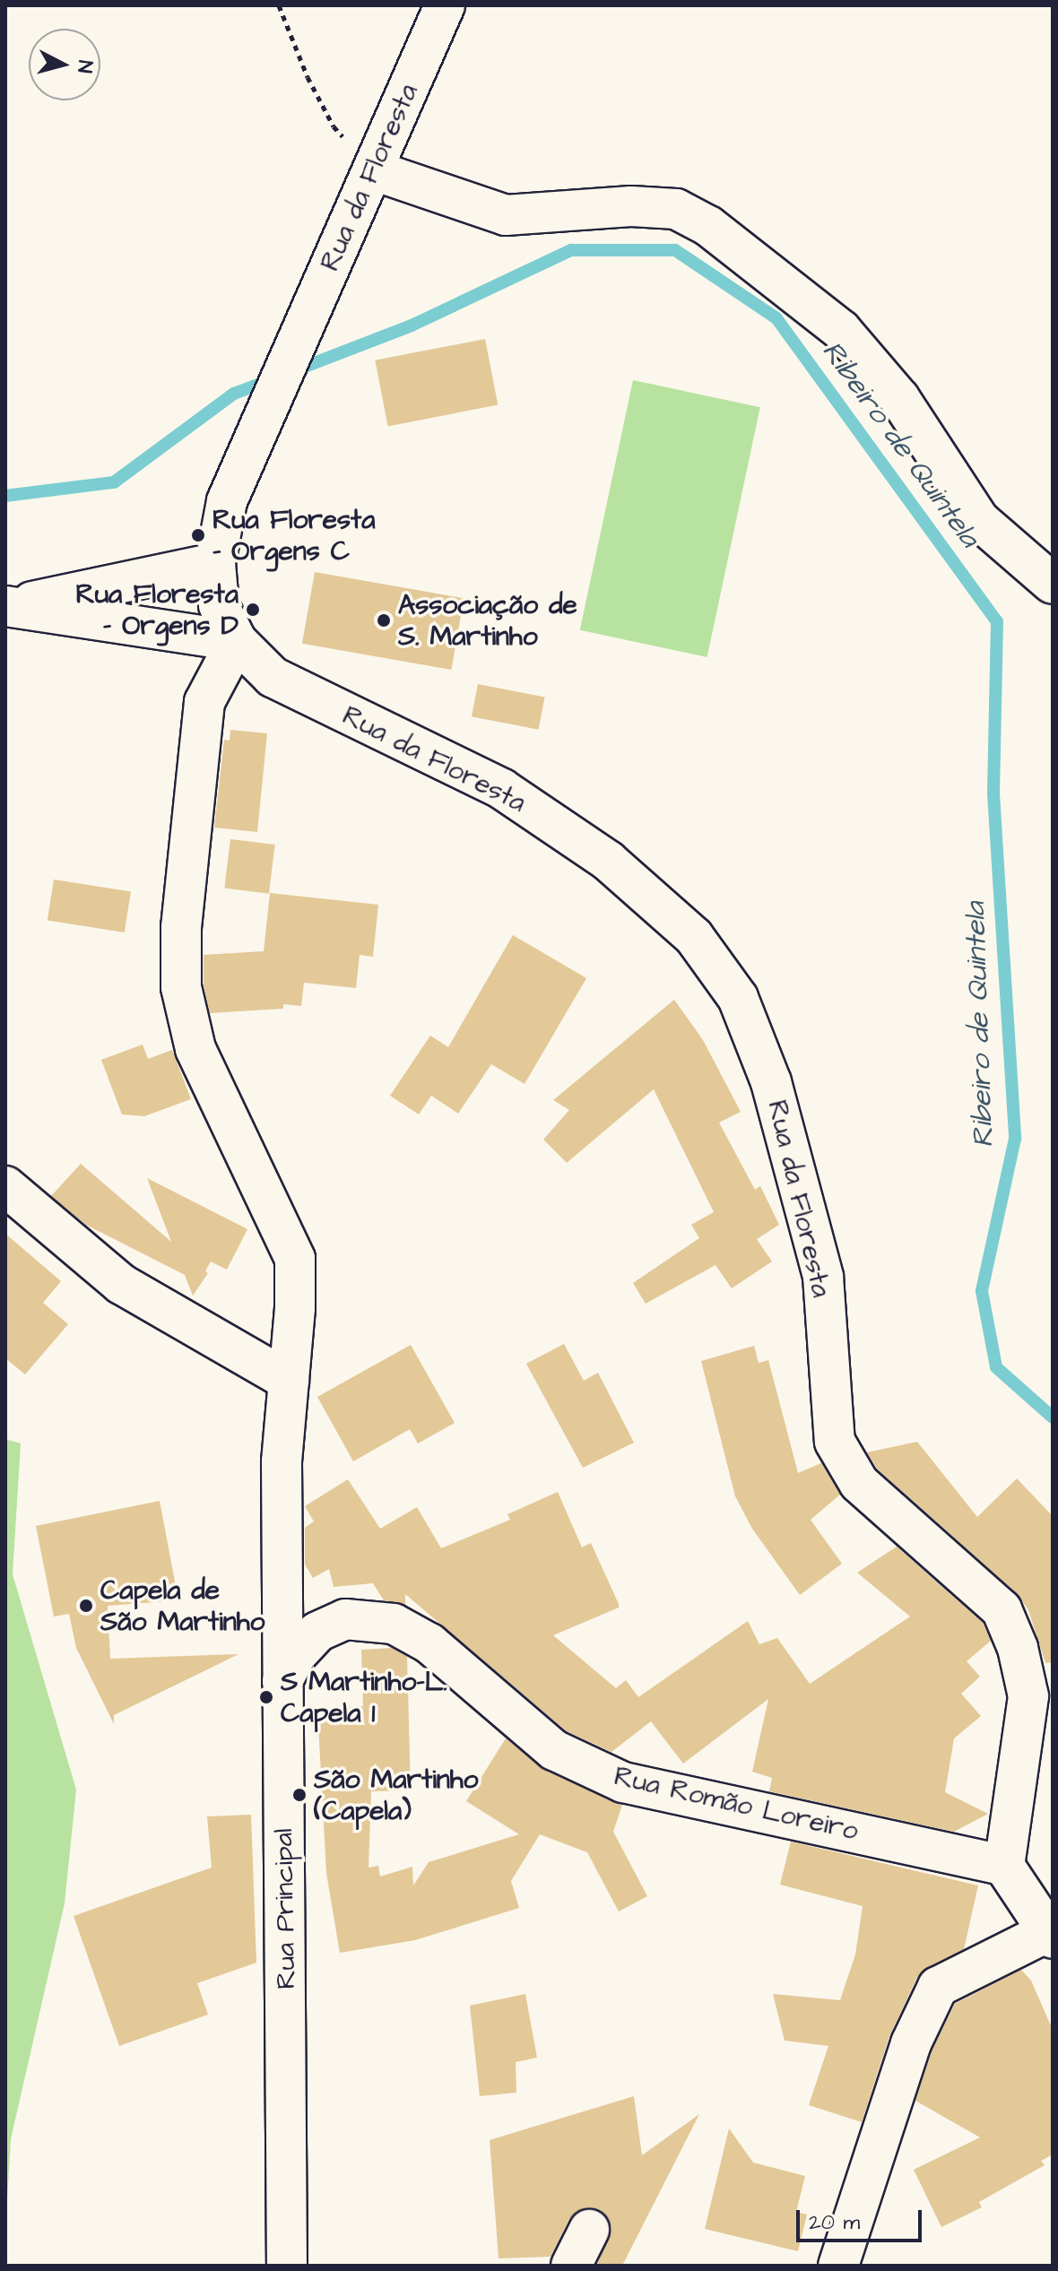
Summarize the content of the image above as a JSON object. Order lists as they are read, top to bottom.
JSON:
{
  "streets": {
    "street": ["Rua da Floresta", "Rua Romão Loreiro", "Rua Principal"]
  },
  "crossings": [
    ["Rua da Floresta", "Rua Romão Loreiro"],
    ["Rua da Floresta", "Rua Principal"],
    ["Rua Romão Loreiro", "Rua Principal"]
  ],
  "water": ["Ribeiro de Quintela"],
  "places": [
    "Rua Floresta - Orgens C",
    "Rua Floresta - Orgens D",
    "Associação de S. Martinho",
    "Capela de São Martinho",
    "S Martinho-L. Capela 1",
    "São Martinho (Capela)"
  ],
  "scale_bar": "20 m",
  "north": "right"
}
